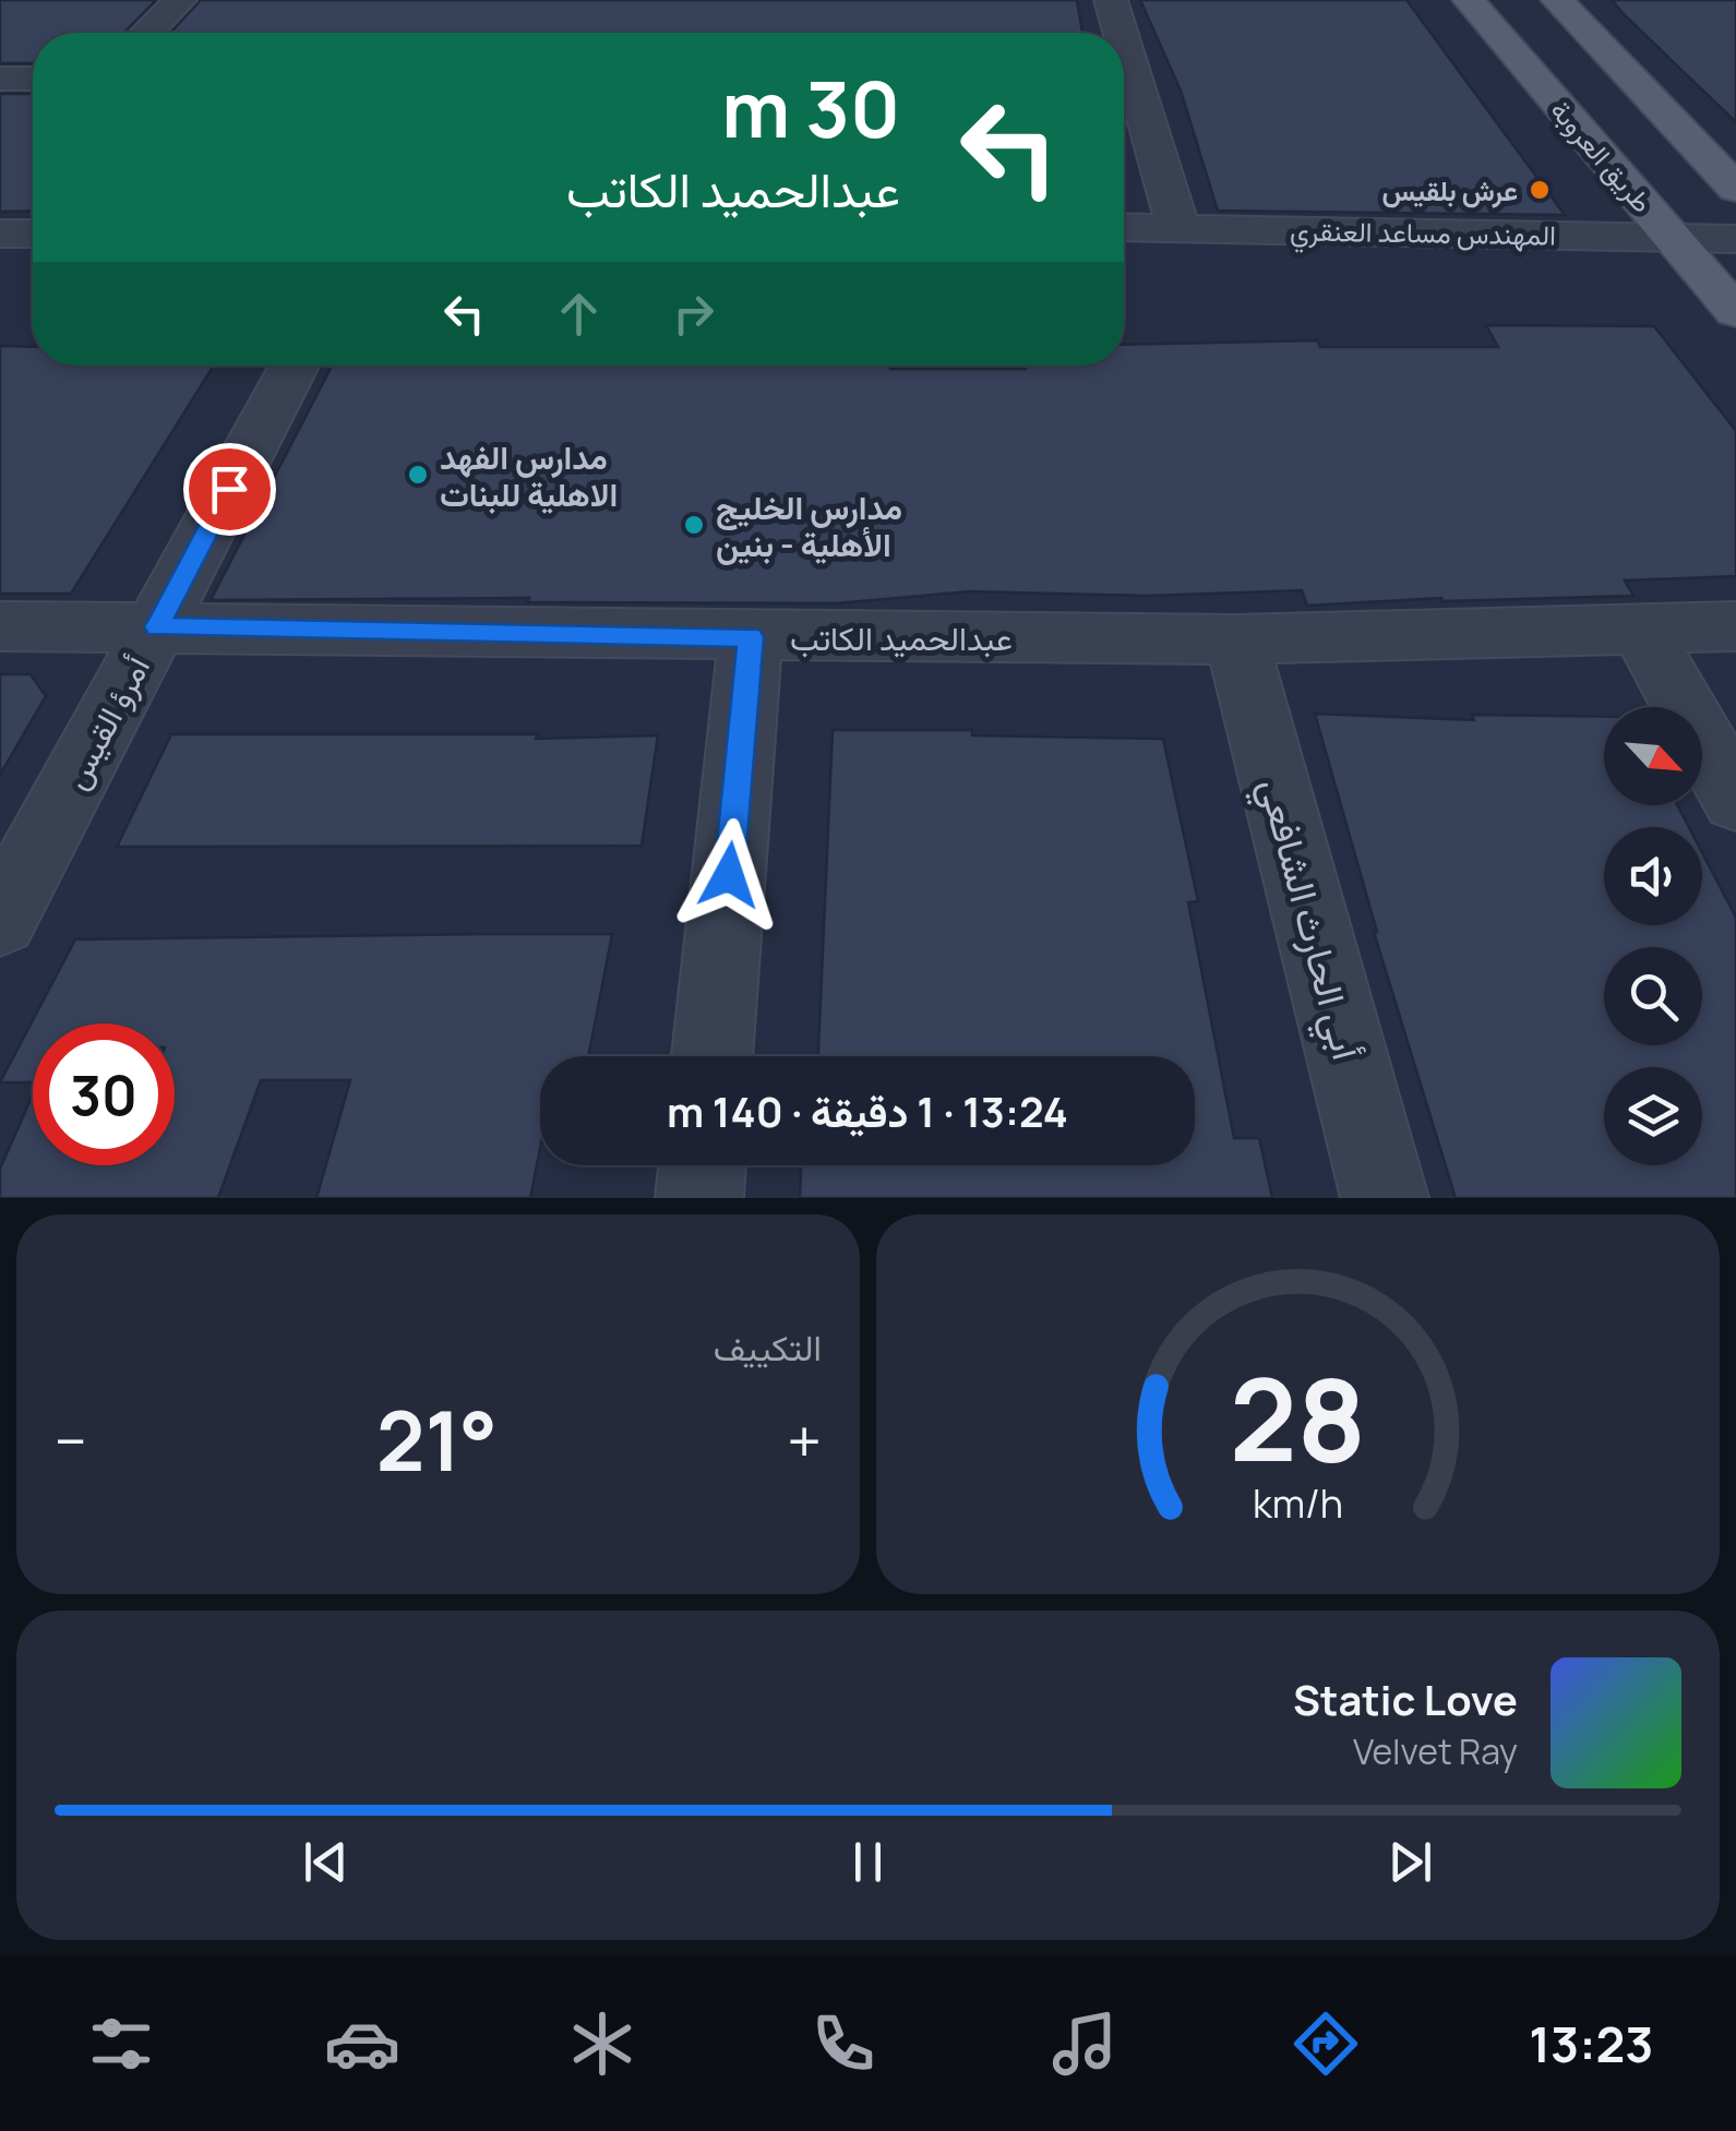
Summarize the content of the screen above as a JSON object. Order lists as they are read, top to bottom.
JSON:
{
  "streets": {
    "main road": ["طريق العروبة"],
    "street": [
      "المهندس مساعد العنقري",
      "عبدالحميد الكاتب",
      "أمرؤ القيس",
      "أبي الحارث الشافعي"
    ]
  },
  "crossings": [
    ["طريق العروبة", "المهندس مساعد العنقري"],
    ["عبدالحميد الكاتب", "أمرؤ القيس"],
    ["عبدالحميد الكاتب", "أبي الحارث الشافعي"]
  ],
  "places": ["عرش بلقيس", "مدارس الفهد الاهلية للبنات", "مدارس الخليج الأهلية - بنين"],
  "north": "bottom right",
  "page": {
    "turn": ["30 m", "عبدالحميد الكاتب"],
    "limit": "30",
    "trip": "13:24 · 1 دقيقة · 140 m",
    "tile": "التكييف",
    "heat": ["−", "21°", "+"],
    "song": ["Static Love", "Velvet Ray"],
    "tabs": "13:23",
    "gauge": ["28", "km/h"]
  }
}
